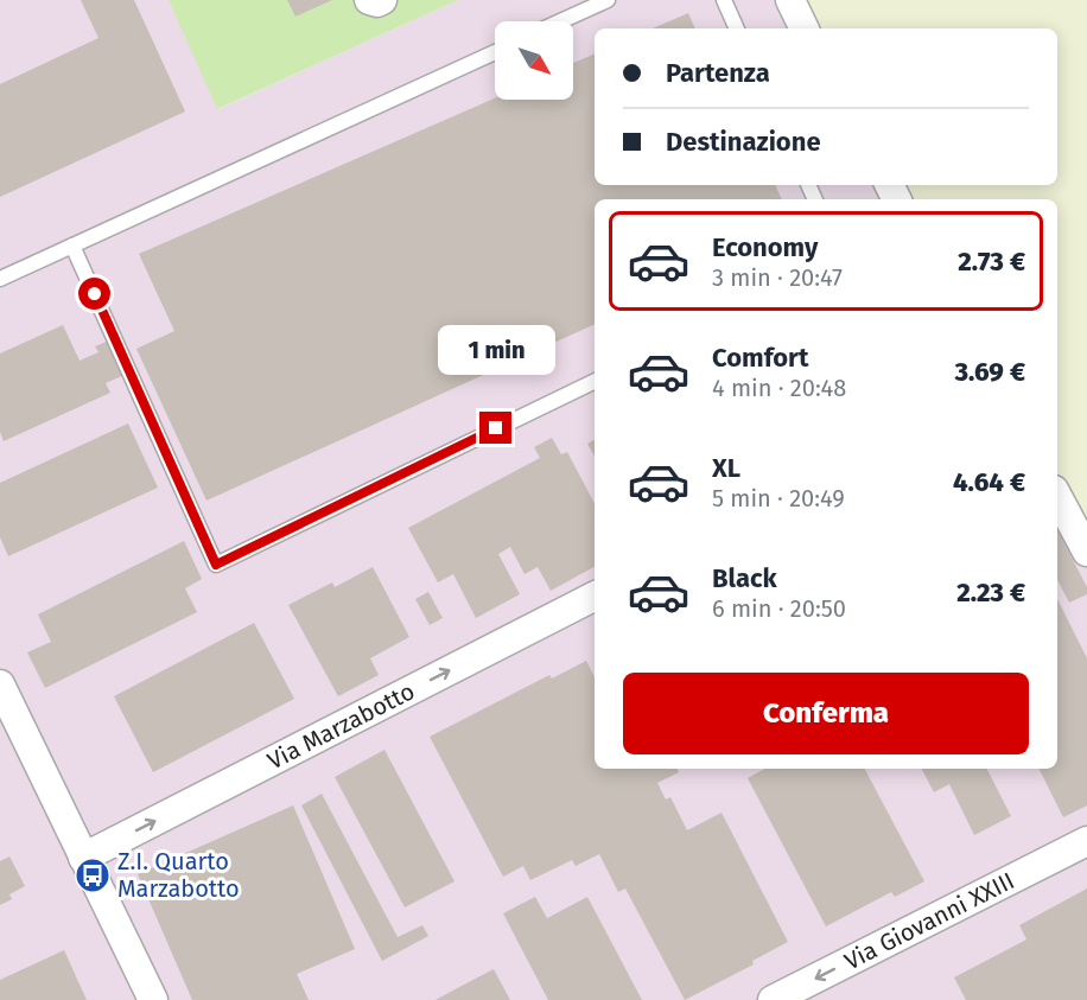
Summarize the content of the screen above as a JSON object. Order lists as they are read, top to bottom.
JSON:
{
  "streets": {
    "street": ["Via Marzabotto", "Via Giovanni XXIII"]
  },
  "one_way": ["Via Marzabotto", "Via Giovanni XXIII"],
  "places": {
    "bus stop": ["Z.I. Quarto Marzabotto"]
  },
  "north": "bottom right",
  "page": {
    "banner": ["Partenza", "Destinazione"],
    "list": [
      {
        "name": "Economy",
        "note": "3 min · 20:47",
        "value": "2.73 €"
      },
      {
        "name": "Comfort",
        "note": "4 min · 20:48",
        "value": "3.69 €"
      },
      {
        "name": "XL",
        "note": "5 min · 20:49",
        "value": "4.64 €"
      },
      {
        "name": "Black",
        "note": "6 min · 20:50",
        "value": "2.23 €"
      }
    ],
    "bubble": "1 min",
    "buttons": "Conferma"
  }
}
